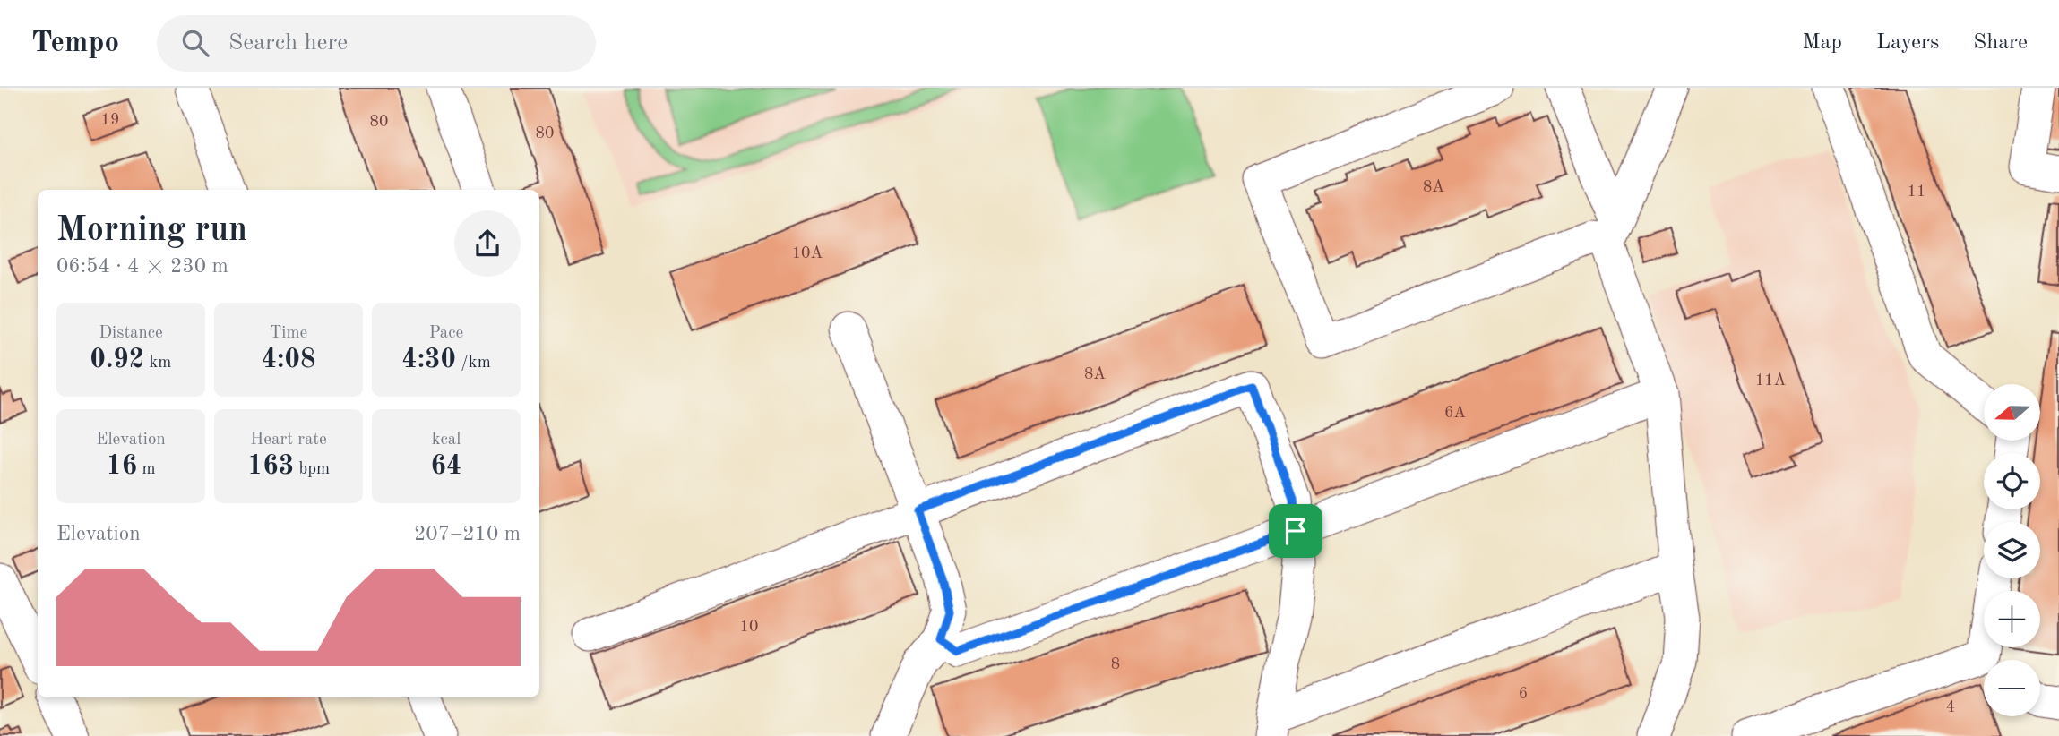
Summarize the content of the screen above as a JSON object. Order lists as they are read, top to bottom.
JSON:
{
  "house_numbers": [
    "19",
    "80",
    "80",
    "8А",
    "11",
    "10А",
    "8А",
    "11А",
    "6А",
    "10",
    "8",
    "6",
    "4"
  ],
  "north": "left",
  "page": {
    "header": "Tempo",
    "search": "Search here",
    "nav": ["Map", "Layers", "Share"],
    "heading": ["Morning run", "06:54 · 4 × 230 m"],
    "stats": [
      ["Distance", "0.92 km"],
      ["Time", "4:08"],
      ["Pace", "4:30 /km"],
      ["Elevation", "16 m"],
      ["Heart rate", "163 bpm"],
      ["kcal", "64"]
    ],
    "map_buttons": ["+", "−"],
    "chart": ["Elevation", "207–210 m"]
  }
}
